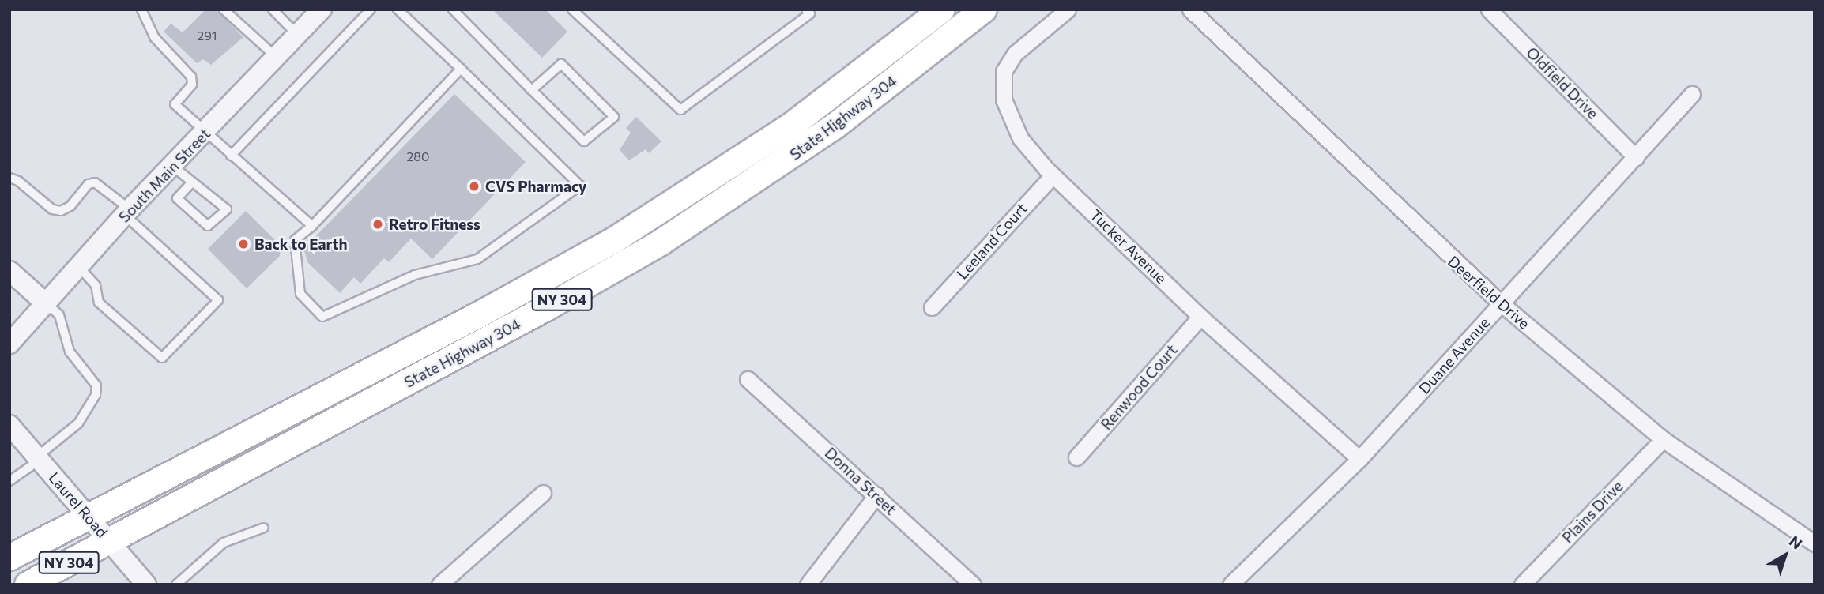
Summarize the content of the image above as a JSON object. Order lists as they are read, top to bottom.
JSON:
{
  "streets": {
    "main road": ["State Highway 304", "NY 304"],
    "street": [
      "Oldfield Drive",
      "South Main Street",
      "Leeland Court",
      "Tucker Avenue",
      "Deerfield Drive",
      "Duane Avenue",
      "Renwood Court",
      "Donna Street",
      "Laurel Road",
      "Plains Drive"
    ]
  },
  "crossings": [
    ["Oldfield Drive", "Duane Avenue"],
    ["State Highway 304", "Laurel Road"],
    ["Leeland Court", "Tucker Avenue"],
    ["Tucker Avenue", "Duane Avenue"],
    ["Tucker Avenue", "Renwood Court"],
    ["Deerfield Drive", "Duane Avenue"],
    ["Deerfield Drive", "Plains Drive"]
  ],
  "places": ["CVS Pharmacy", "Retro Fitness", "Back to Earth"],
  "house_numbers": ["291", "280"],
  "north": "top right"
}
